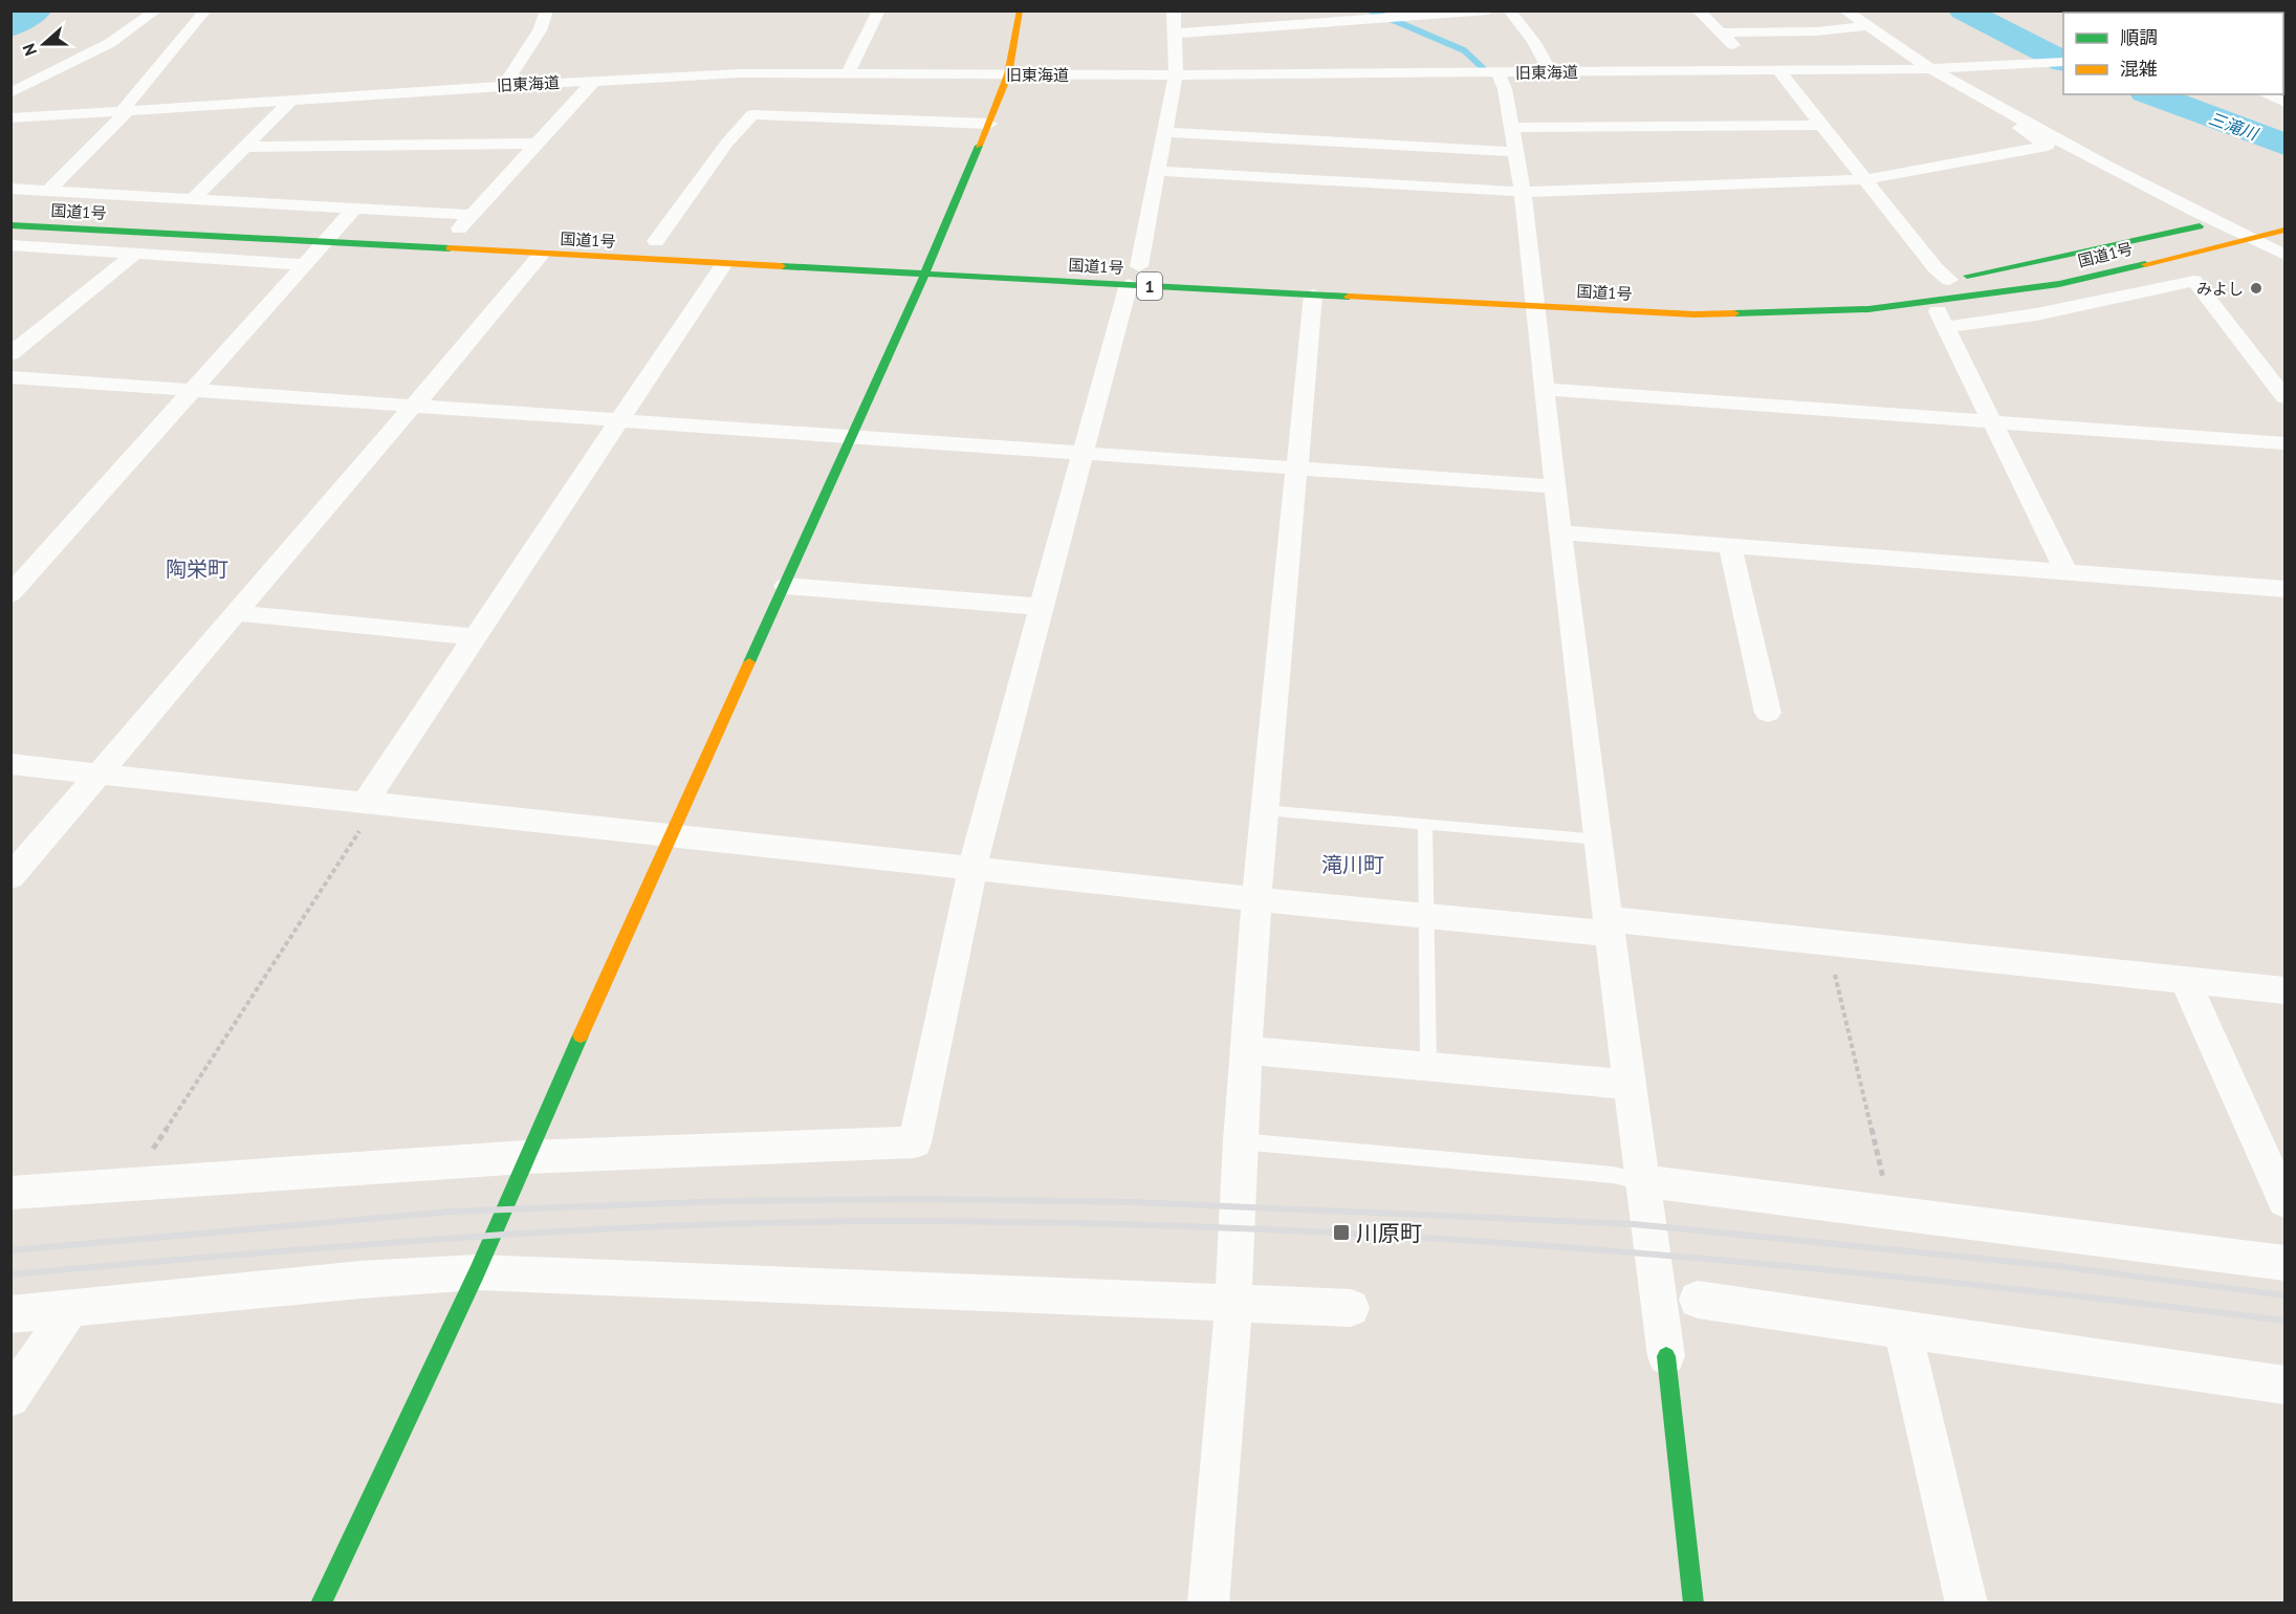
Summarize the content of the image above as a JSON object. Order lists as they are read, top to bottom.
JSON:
{
  "streets": {
    "main road": ["国道1号", "1"],
    "street": ["旧東海道"]
  },
  "districts": ["陶栄町", "滝川町"],
  "water": ["三滝川"],
  "places": {
    "other": ["みよし"],
    "transit": ["川原町"]
  },
  "legend": ["順調", "混雑"],
  "north": "left"
}
